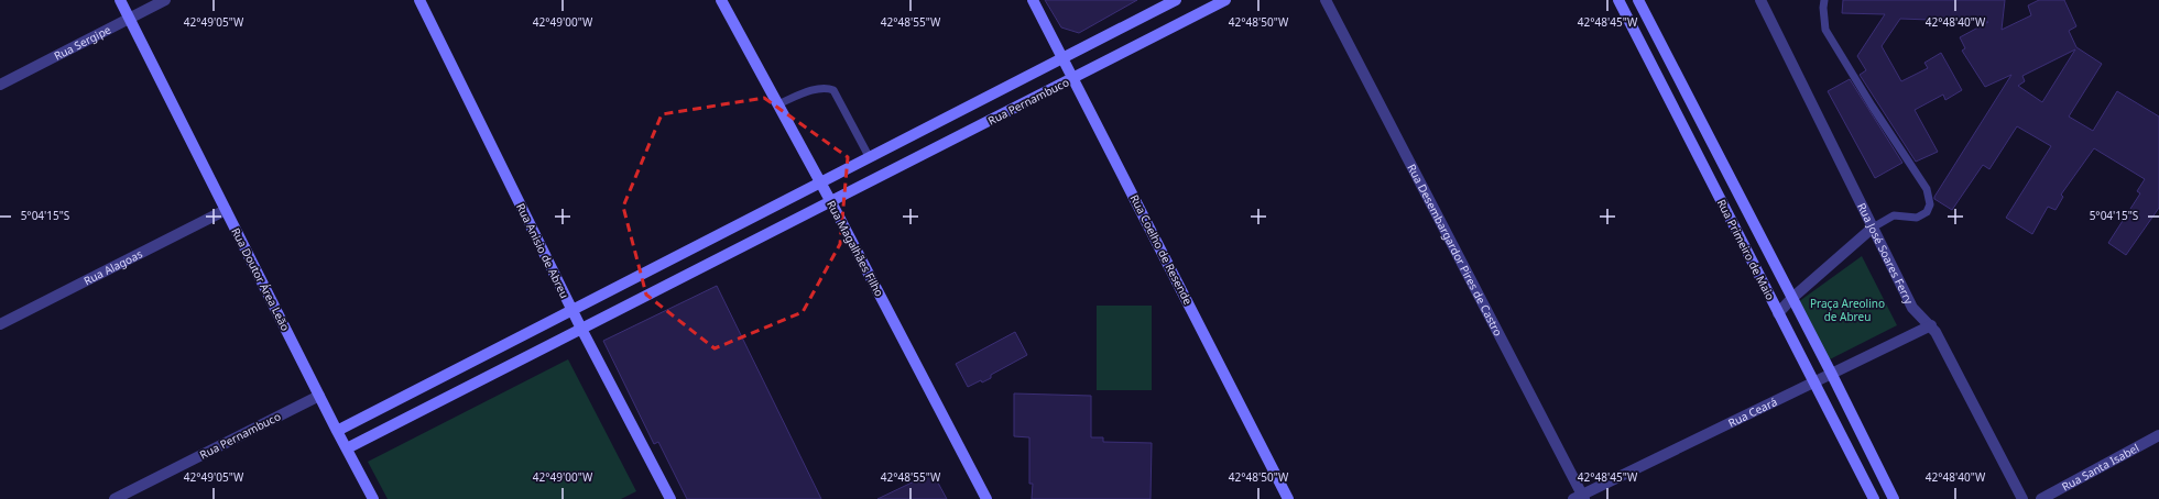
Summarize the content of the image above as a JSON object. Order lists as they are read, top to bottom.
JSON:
{
  "streets": {
    "street": [
      "Rua Sergipe",
      "Rua Pernambuco",
      "Rua Magalhães Filho",
      "Rua Coelho de Resende",
      "Rua Desembargardor Pires de Castro",
      "Rua Primeiro de Maio",
      "Rua Anisio de Abreu",
      "Rua José Soares Ferry",
      "Rua Alagoas",
      "Rua Doutor Área Leão",
      "Rua Ceará",
      "Rua Santa Isabel"
    ]
  },
  "crossings": [
    ["Rua Sergipe", "Rua Doutor Área Leão"],
    ["Rua Pernambuco", "Rua Magalhães Filho"],
    ["Rua Pernambuco", "Rua Coelho de Resende"],
    ["Rua Pernambuco", "Rua Anisio de Abreu"],
    ["Rua Pernambuco", "Rua Doutor Área Leão"],
    ["Rua Desembargardor Pires de Castro", "Rua Ceará"],
    ["Rua Primeiro de Maio", "Rua Ceará"],
    ["Rua José Soares Ferry", "Rua Ceará"],
    ["Rua Alagoas", "Rua Doutor Área Leão"]
  ],
  "parks": ["Praça Areolino de Abreu"],
  "coordinates": [
    "42°49'05\"W",
    "42°49'00\"W",
    "42°48'55\"W",
    "42°48'50\"W",
    "42°48'45\"W",
    "42°48'40\"W",
    "5°04'15\"S"
  ]
}
